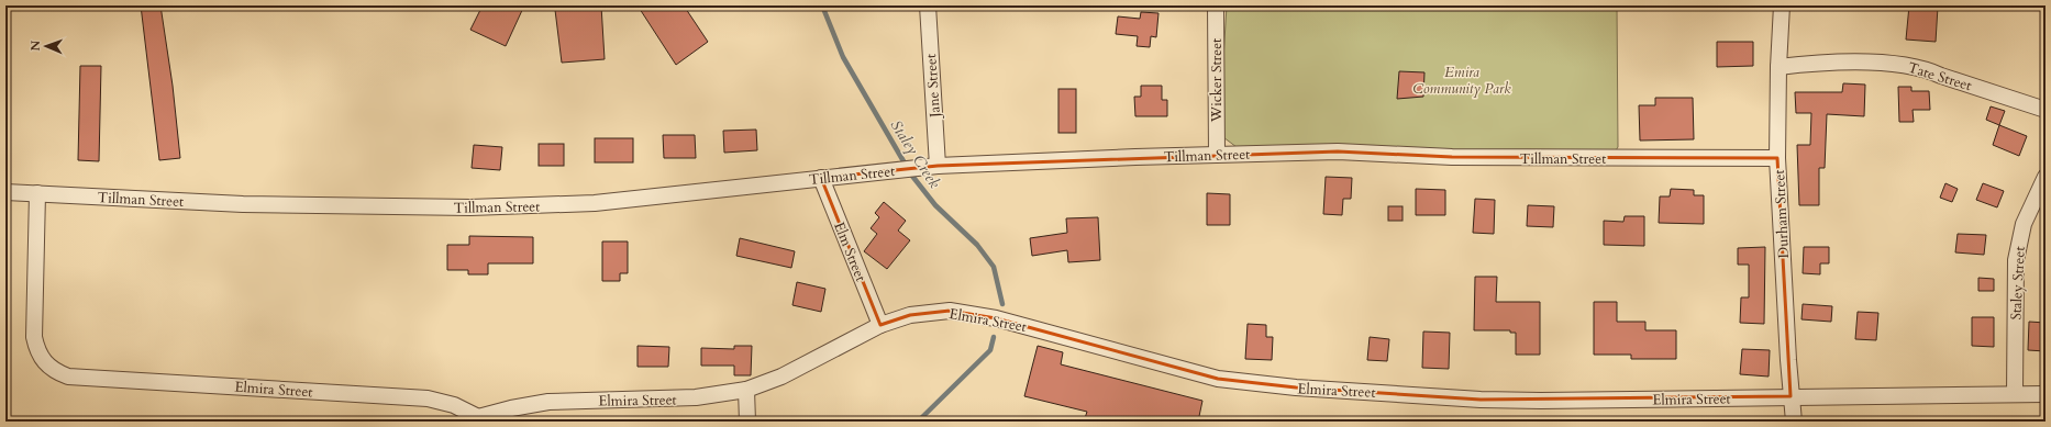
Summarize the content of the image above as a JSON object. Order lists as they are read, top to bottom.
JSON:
{
  "streets": {
    "street": [
      "Tate Street",
      "Wicker Street",
      "Jane Street",
      "Tillman Street",
      "Durham Street",
      "Elm Street",
      "Staley Street",
      "Elmira Street"
    ]
  },
  "crossings": [
    ["Tate Street", "Durham Street"],
    ["Wicker Street", "Tillman Street"],
    ["Jane Street", "Tillman Street"],
    ["Tillman Street", "Durham Street"],
    ["Tillman Street", "Elm Street"],
    ["Tillman Street", "Elmira Street"],
    ["Durham Street", "Elmira Street"],
    ["Elm Street", "Elmira Street"],
    ["Staley Street", "Elmira Street"]
  ],
  "water": ["Staley Creek"],
  "parks": ["Emira Community Park"],
  "north": "left"
}
